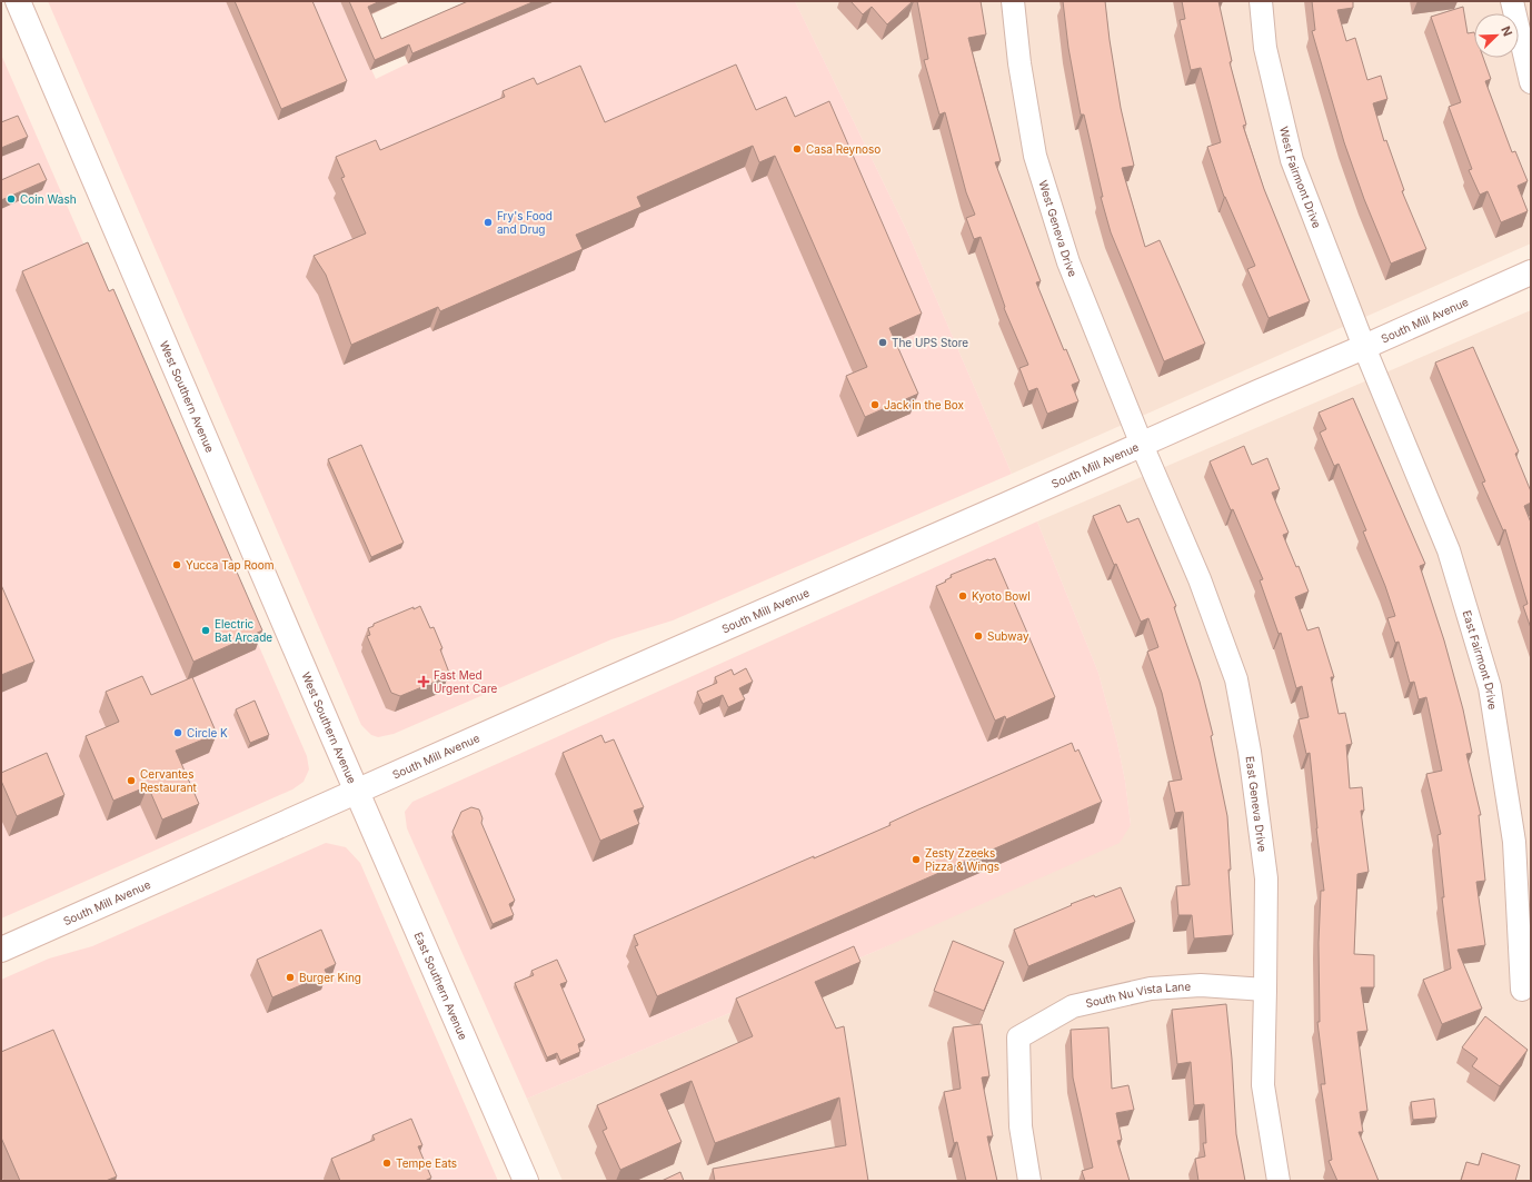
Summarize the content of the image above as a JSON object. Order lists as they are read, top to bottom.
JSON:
{
  "streets": {
    "main road": ["South Mill Avenue", "West Southern Avenue", "East Southern Avenue"],
    "street": [
      "West Fairmont Drive",
      "West Geneva Drive",
      "East Fairmont Drive",
      "East Geneva Drive",
      "South Nu Vista Lane"
    ]
  },
  "crossings": [
    ["West Fairmont Drive", "South Mill Avenue"],
    ["West Fairmont Drive", "East Fairmont Drive"],
    ["West Geneva Drive", "South Mill Avenue"],
    ["West Geneva Drive", "East Geneva Drive"],
    ["South Mill Avenue", "West Southern Avenue"],
    ["South Mill Avenue", "East Fairmont Drive"],
    ["South Mill Avenue", "East Geneva Drive"],
    ["South Mill Avenue", "East Southern Avenue"],
    ["West Southern Avenue", "East Southern Avenue"],
    ["East Geneva Drive", "South Nu Vista Lane"]
  ],
  "places": {
    "other": [
      "Casa Reynoso",
      "Coin Wash",
      "Fry's Food and Drug",
      "The UPS Store",
      "Jack in the Box",
      "Yucca Tap Room",
      "Kyoto Bowl",
      "Electric Bat Arcade",
      "Subway",
      "Circle K",
      "Cervantes Restaurant",
      "Zesty Zzeeks Pizza & Wings",
      "Burger King",
      "Tempe Eats"
    ],
    "health": ["Fast Med Urgent Care"]
  },
  "north": "top right"
}
